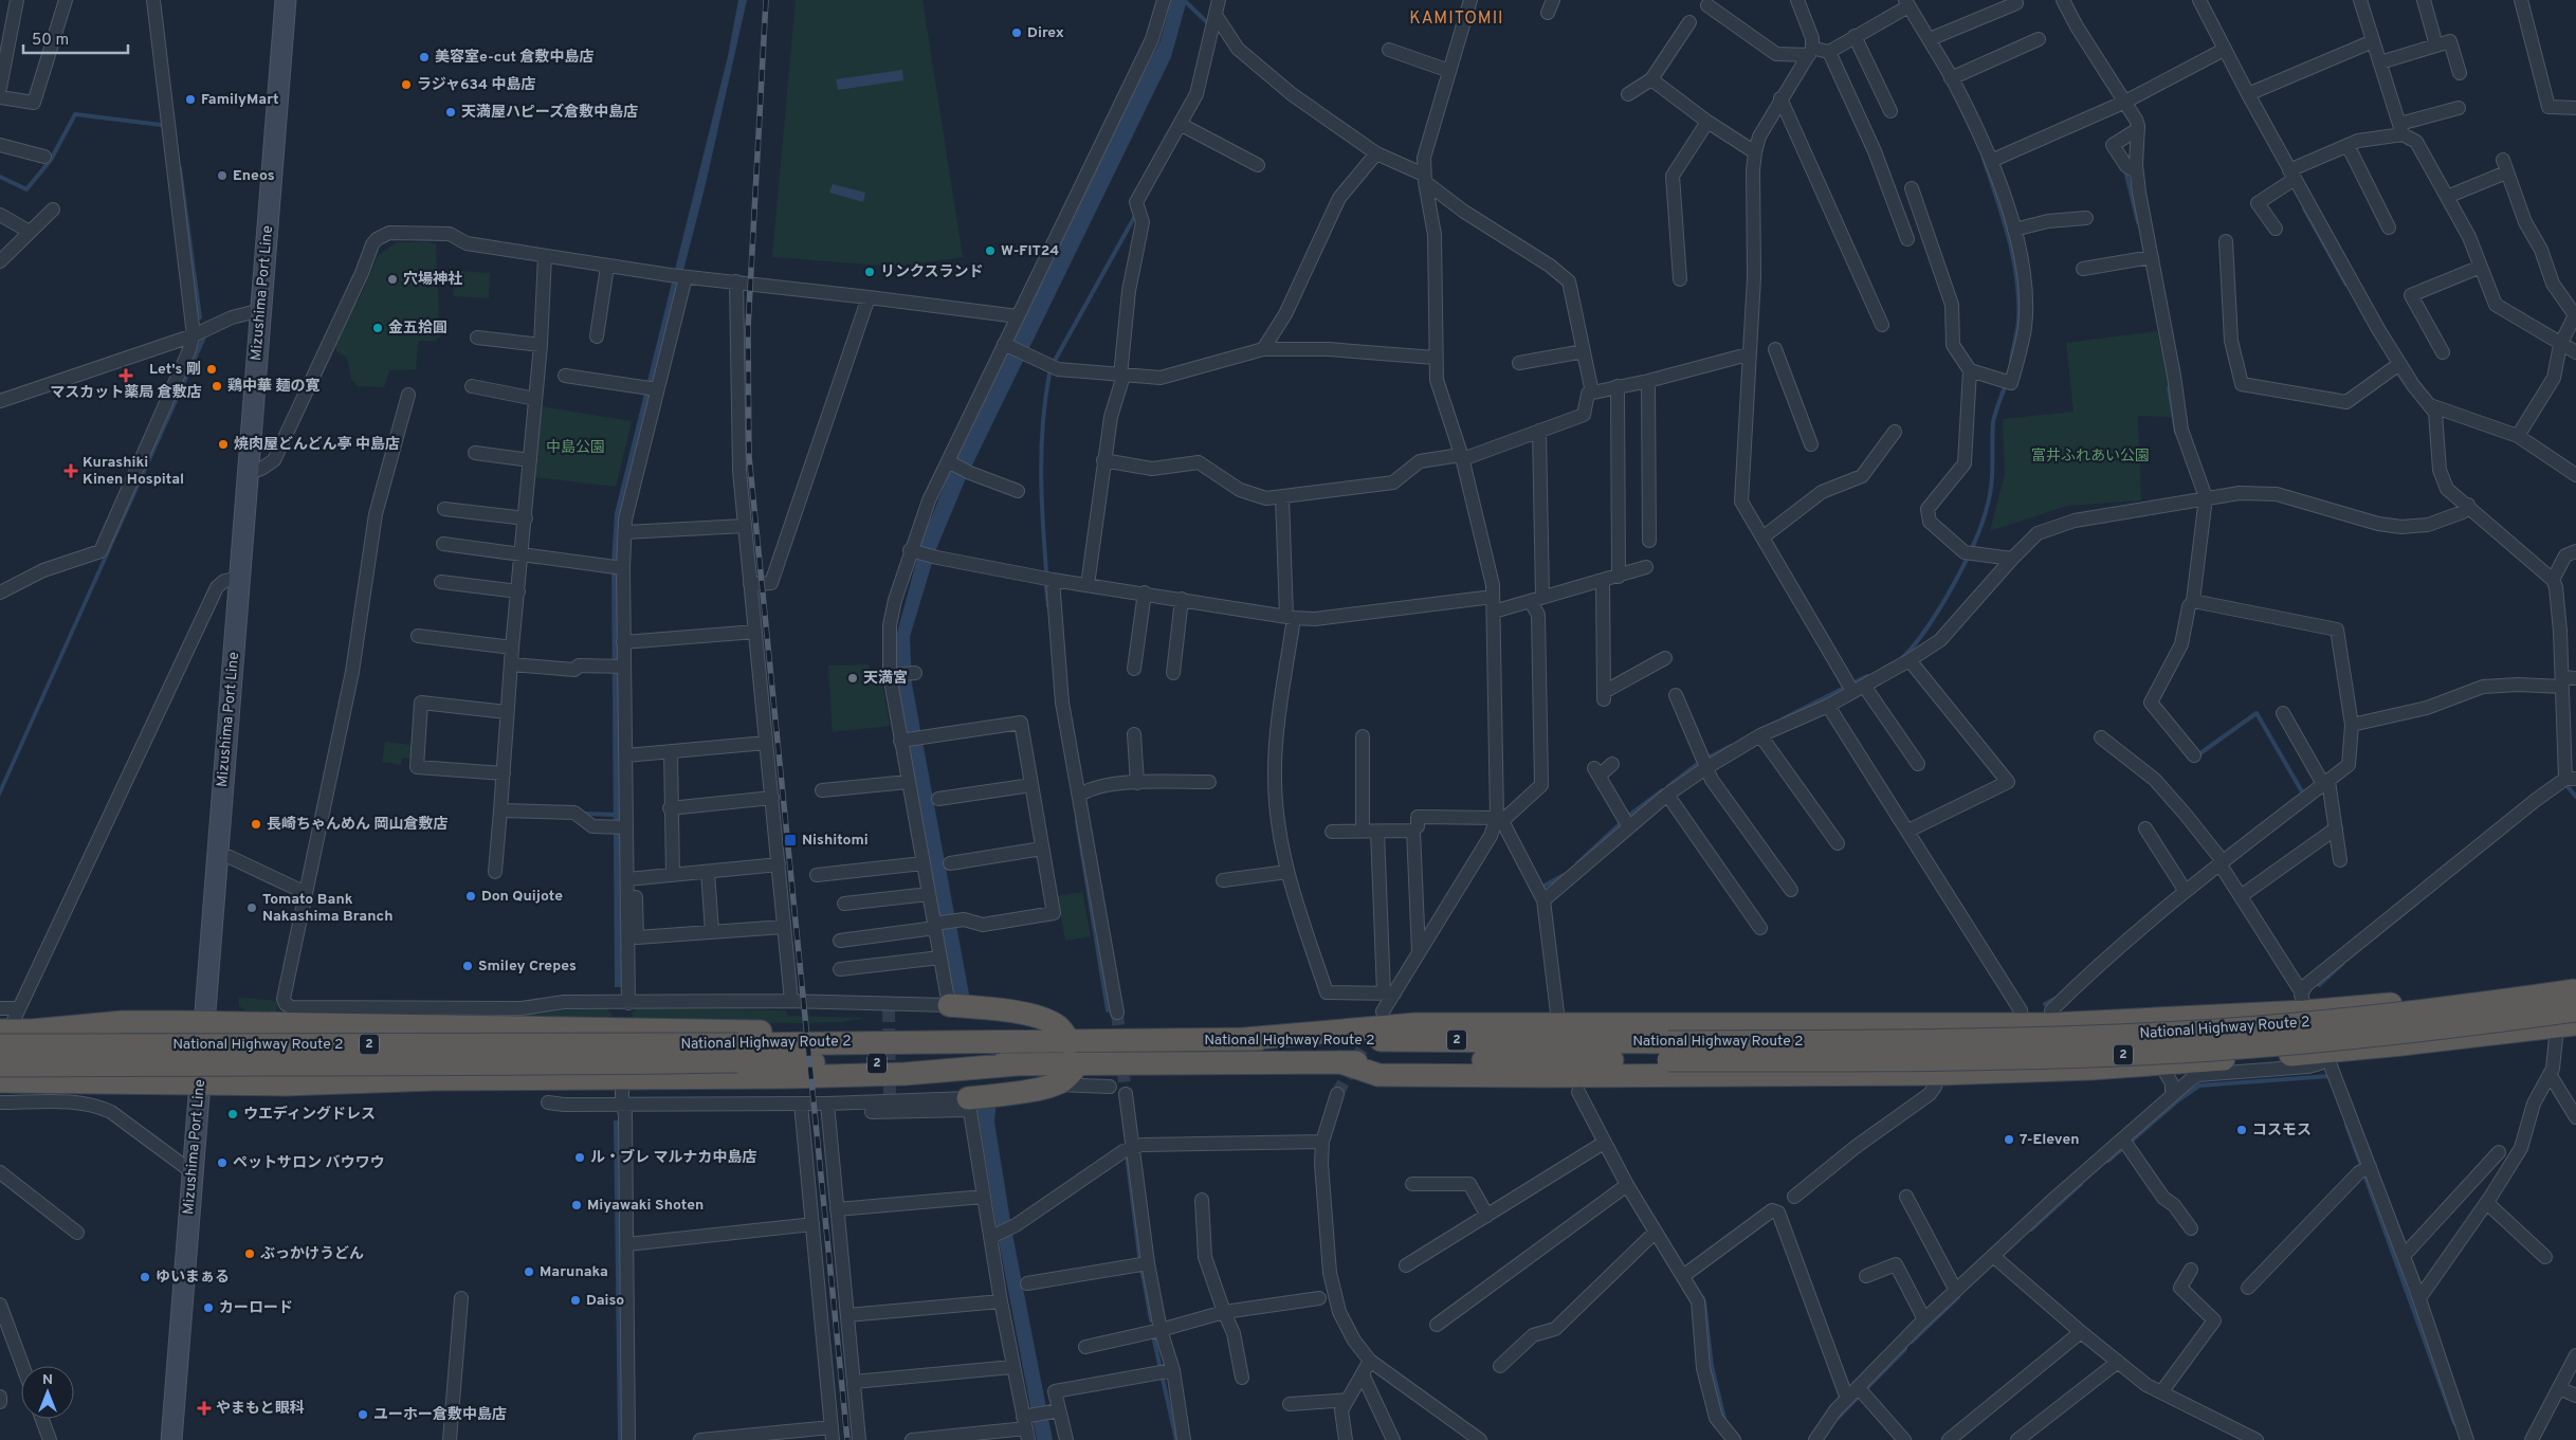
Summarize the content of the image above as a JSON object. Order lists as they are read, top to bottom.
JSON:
{
  "streets": {
    "highway": ["National Highway Route 2", "2"],
    "main road": ["Mizushima Port Line"]
  },
  "districts": ["KAMITOMII"],
  "parks": ["中島公園", "富井ふれあい公園"],
  "places": {
    "other": [
      "Direx",
      "美容室e-cut 倉敷中島店",
      "ラジャ634 中島店",
      "FamilyMart",
      "天満屋ハピーズ倉敷中島店",
      "Eneos",
      "W-FIT24",
      "リンクスランド",
      "穴場神社",
      "金五拾圓",
      "Let's 剛",
      "鶏中華 麺の寛",
      "焼肉屋どんどん亭 中島店",
      "天満宮",
      "長崎ちゃんめん 岡山倉敷店",
      "Don Quijote",
      "Tomato Bank Nakashima Branch",
      "Smiley Crepes",
      "ウエディングドレス",
      "コスモス",
      "7-Eleven",
      "ル・ブレ マルナカ中島店",
      "ペットサロン バウワウ",
      "Miyawaki Shoten",
      "ぶっかけうどん",
      "Marunaka",
      "ゆいまぁる",
      "Daiso",
      "カーロード",
      "ユーホー倉敷中島店"
    ],
    "health": ["マスカット薬局 倉敷店", "Kurashiki Kinen Hospital", "やまもと眼科"],
    "transit": ["Nishitomi"]
  },
  "scale_bar": "50 m",
  "north": "top"
}
